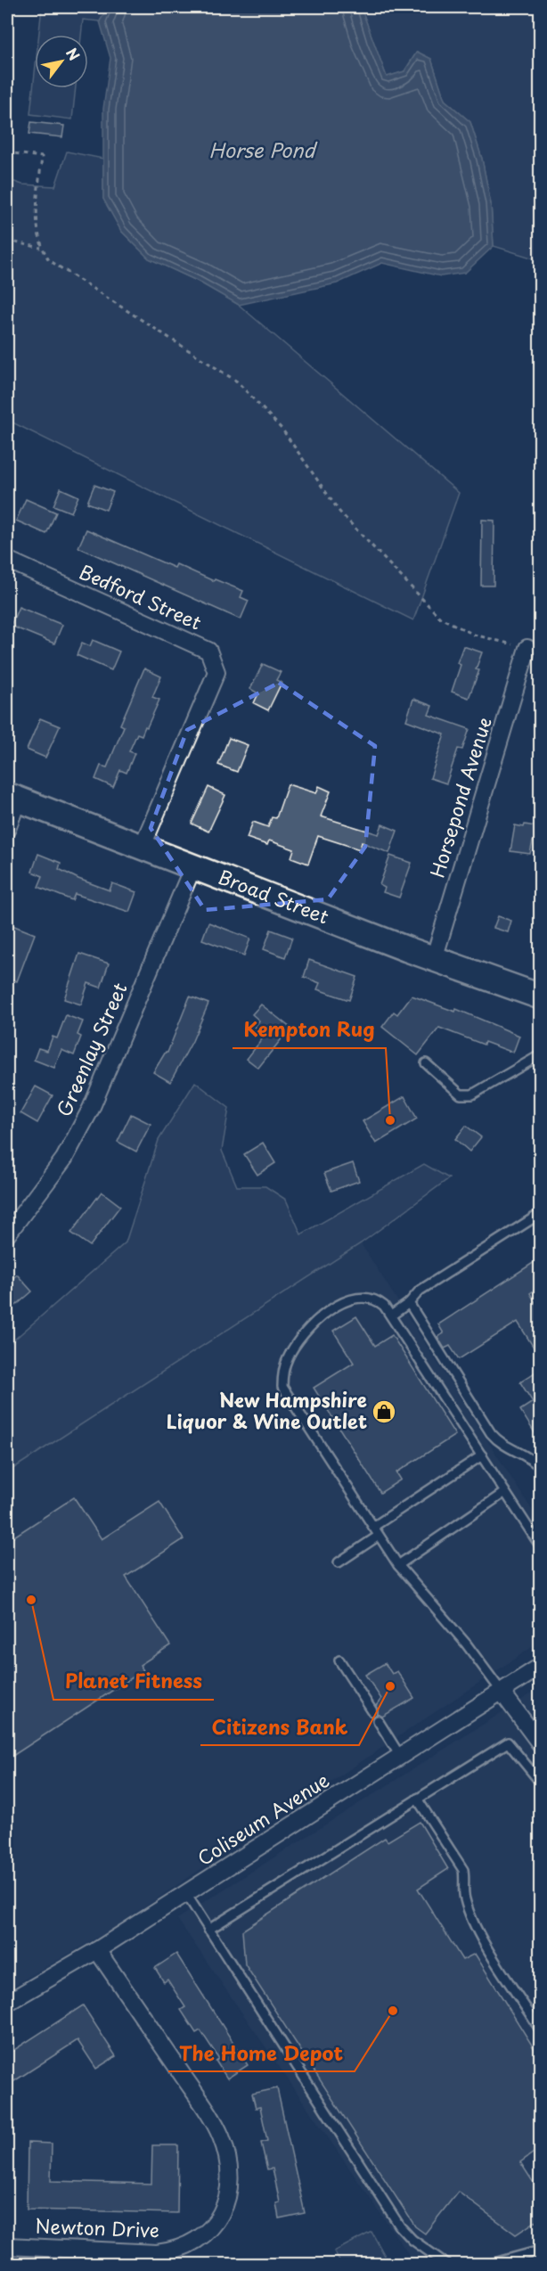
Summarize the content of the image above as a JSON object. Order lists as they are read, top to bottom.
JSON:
{
  "streets": {
    "main road": ["Broad Street"],
    "street": [
      "Bedford Street",
      "Horsepond Avenue",
      "Greenlay Street",
      "Coliseum Avenue",
      "Newton Drive"
    ]
  },
  "crossings": [
    ["Bedford Street", "Broad Street"],
    ["Horsepond Avenue", "Broad Street"],
    ["Broad Street", "Greenlay Street"],
    ["Coliseum Avenue", "Newton Drive"]
  ],
  "water": ["Horse Pond"],
  "places": {
    "other": [
      "Kempton Rug",
      "Planet Fitness",
      "Citizens Bank",
      "The Home Depot"
    ],
    "shop": ["New Hampshire Liquor & Wine Outlet"]
  },
  "north": "top right"
}
